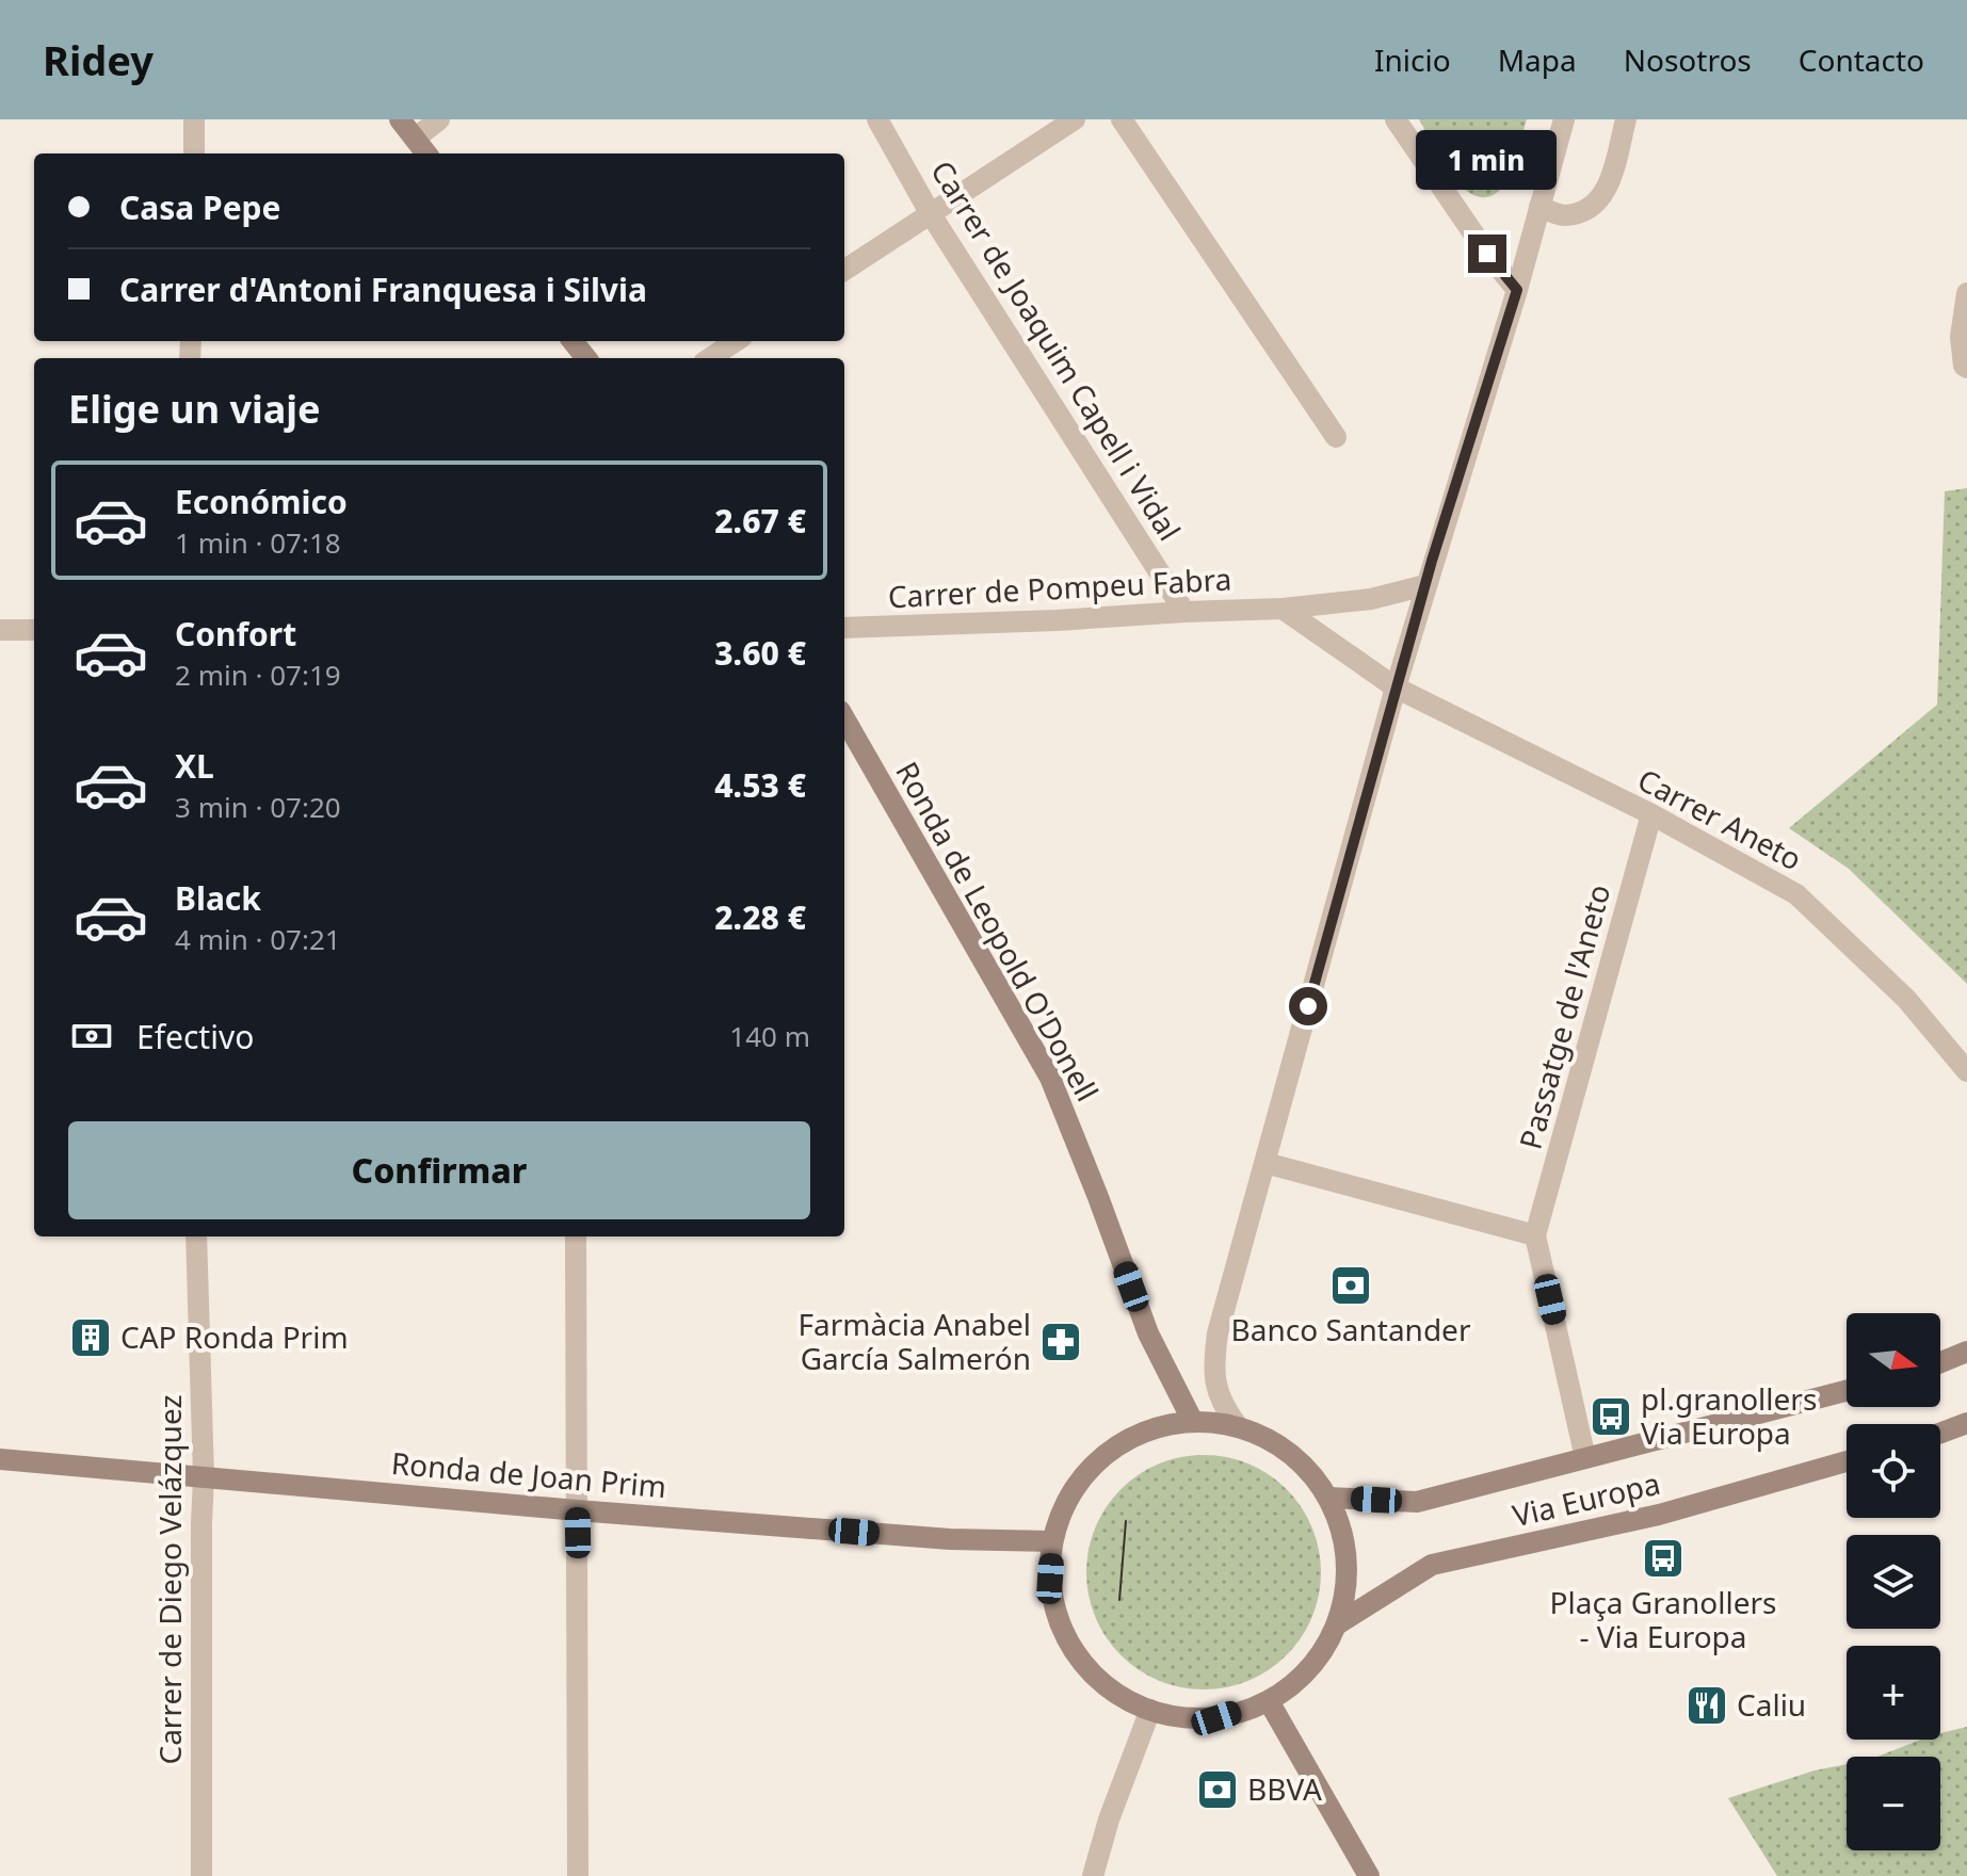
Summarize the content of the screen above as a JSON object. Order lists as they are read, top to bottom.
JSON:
{
  "streets": {
    "street": [
      "Carrer de Joaquim Capell i Vidal",
      "Carrer de Pompeu Fabra",
      "Carrer Aneto",
      "Ronda de Leopold O'Donell",
      "Passatge de l'Aneto",
      "Ronda de Joan Prim",
      "Via Europa",
      "Carrer de Diego Velázquez"
    ]
  },
  "crossings": [
    ["Carrer de Joaquim Capell i Vidal", "Carrer de Pompeu Fabra"],
    ["Carrer Aneto", "Passatge de l'Aneto"],
    ["Ronda de Leopold O'Donell", "Ronda de Joan Prim"],
    ["Ronda de Leopold O'Donell", "Via Europa"],
    ["Passatge de l'Aneto", "Via Europa"],
    ["Ronda de Joan Prim", "Via Europa"],
    ["Ronda de Joan Prim", "Carrer de Diego Velázquez"]
  ],
  "places": {
    "bank": ["Banco Santander", "BBVA"],
    "building": ["CAP Ronda Prim"],
    "pharmacy": ["Farmàcia Anabel García Salmerón"],
    "bus stop": ["pl.granollers Via Europa", "Plaça Granollers - Via Europa"],
    "restaurant": ["Caliu"]
  },
  "north": "right",
  "page": {
    "header": "Ridey",
    "nav": [
      "Inicio",
      "Mapa",
      "Nosotros",
      "Contacto"
    ],
    "bubble": "1 min",
    "banner": ["Casa Pepe", "Carrer d'Antoni Franquesa i Silvia"],
    "heading": "Elige un viaje",
    "list": [
      {
        "name": "Económico",
        "note": "1 min · 07:18",
        "value": "2.67 €"
      },
      {
        "name": "Confort",
        "note": "2 min · 07:19",
        "value": "3.60 €"
      },
      {
        "name": "XL",
        "note": "3 min · 07:20",
        "value": "4.53 €"
      },
      {
        "name": "Black",
        "note": "4 min · 07:21",
        "value": "2.28 €"
      }
    ],
    "pay": ["Efectivo", "140 m"],
    "buttons": "Confirmar",
    "map_buttons": ["+", "−"]
  }
}
